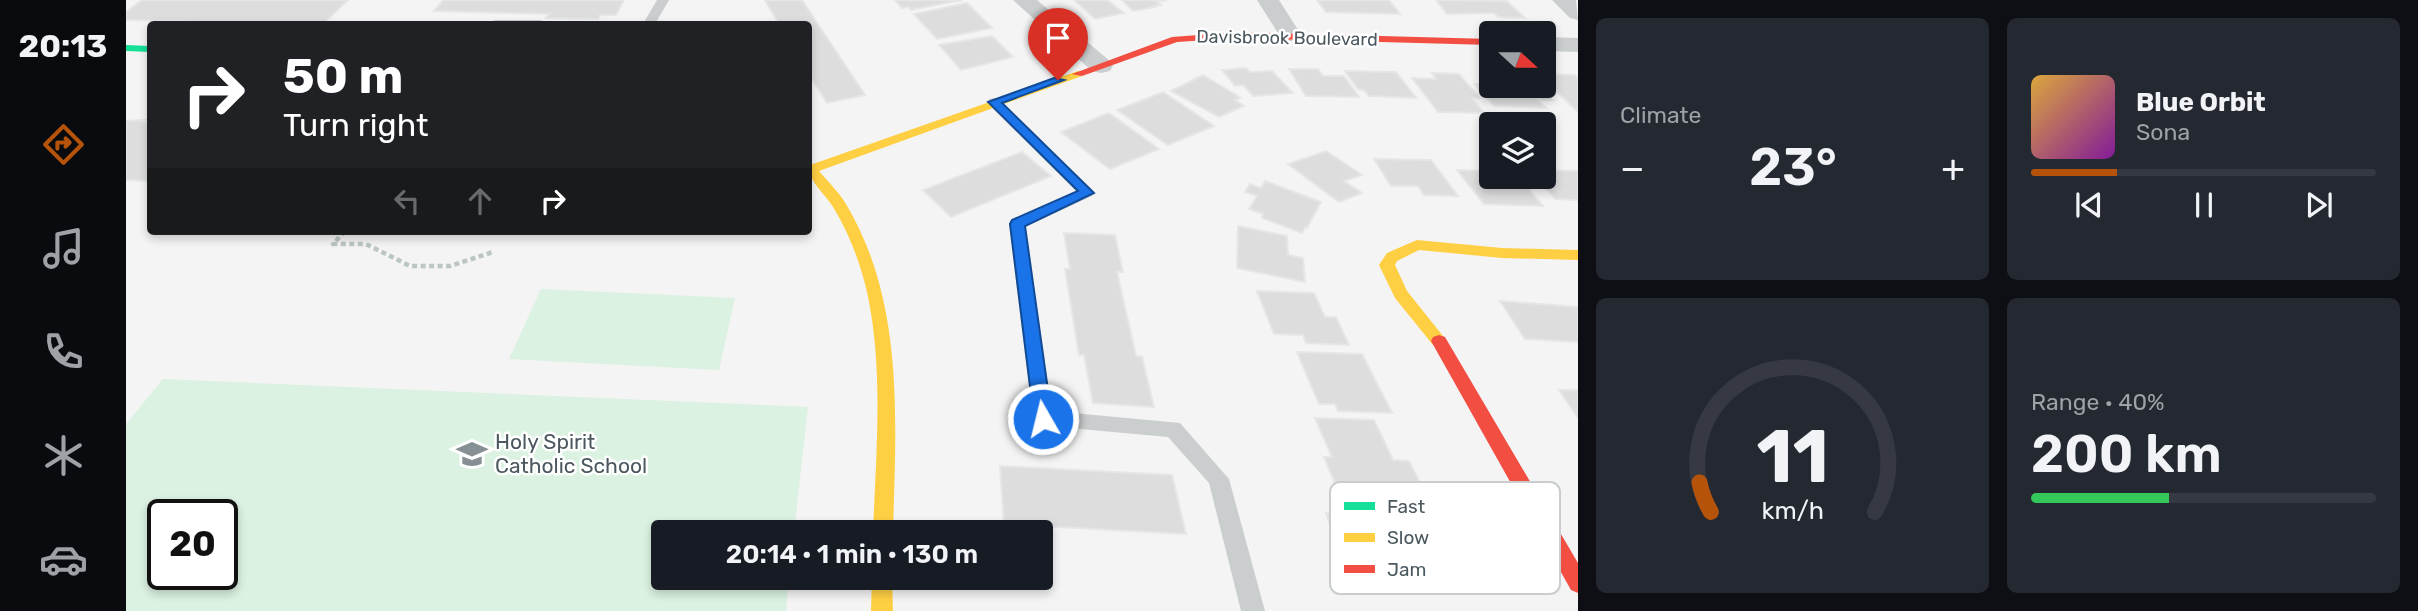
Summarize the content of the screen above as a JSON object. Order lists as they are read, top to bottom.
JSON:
{
  "streets": {
    "street": ["Davisbrook Boulevard"]
  },
  "places": {
    "school or university": ["Holy Spirit Catholic School"]
  },
  "legend": ["Fast", "Slow", "Jam"],
  "north": "right",
  "page": {
    "tabs": "20:13",
    "tile": [
      "Climate",
      ["Range · 40%", "200 km"]
    ],
    "turn": ["50 m", "Turn right"],
    "song": ["Blue Orbit", "Sona"],
    "heat": ["−", "23°", "+"],
    "limit": "20",
    "trip": "20:14 · 1 min · 130 m",
    "gauge": ["11", "km/h"]
  }
}
